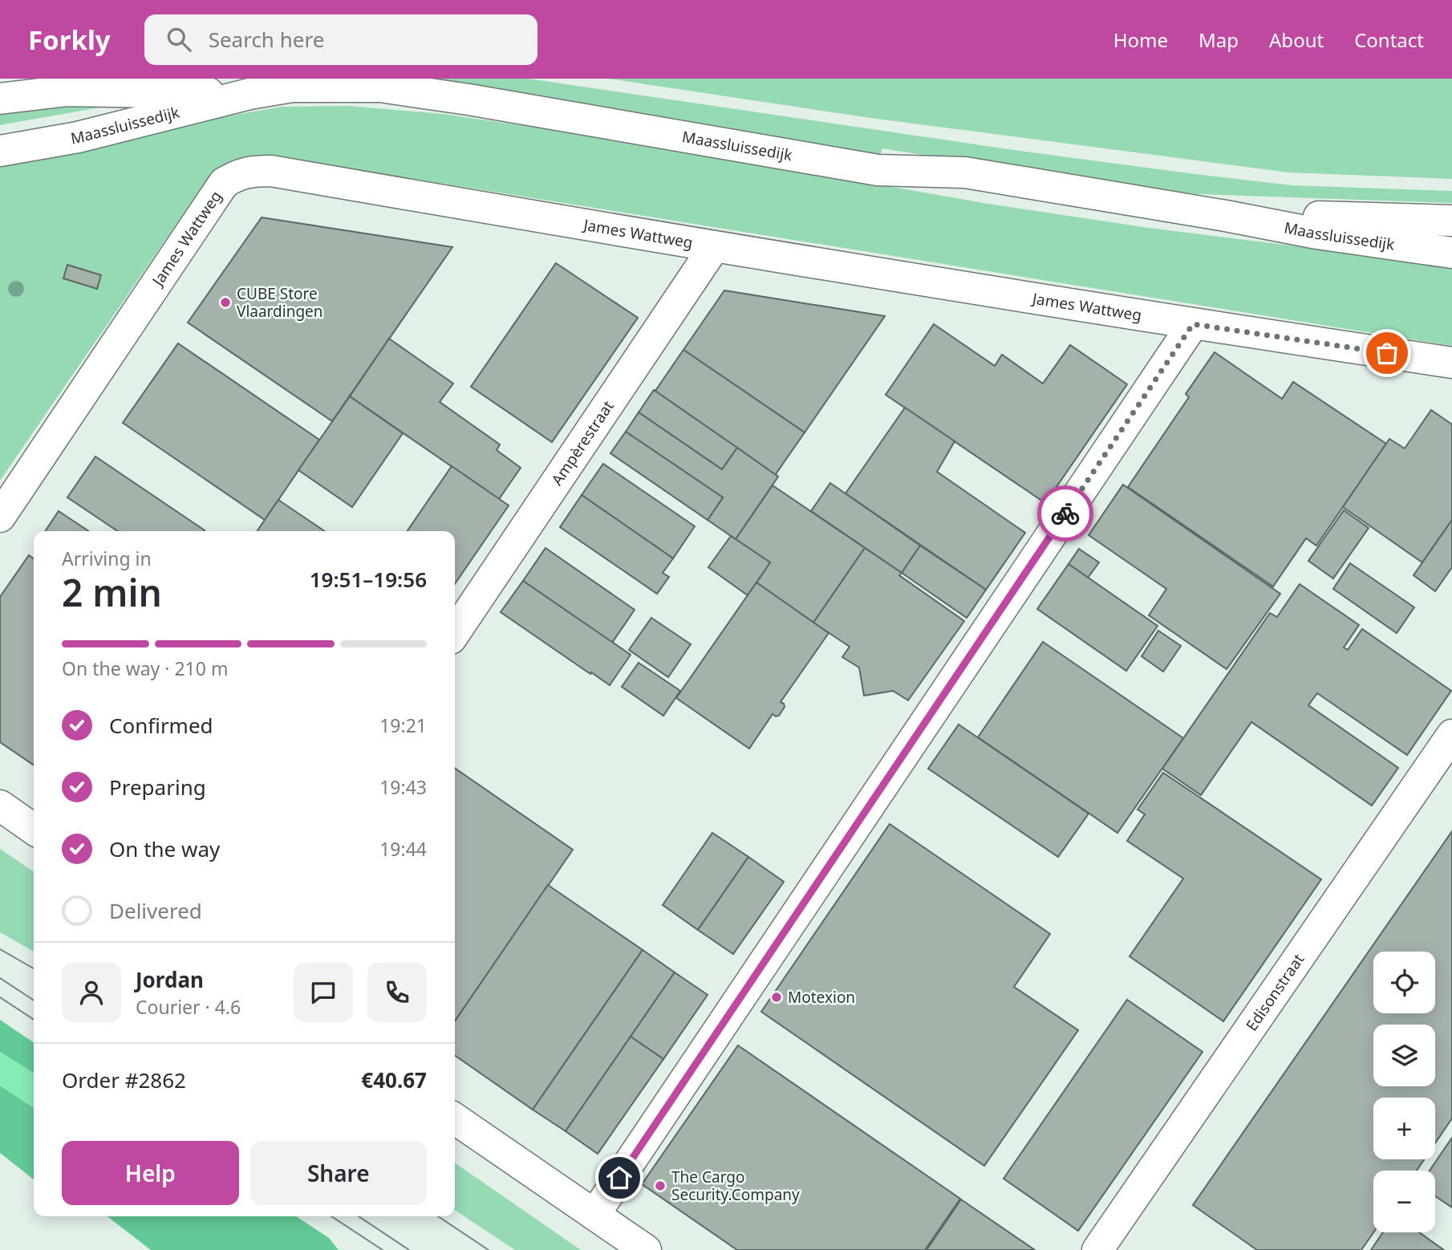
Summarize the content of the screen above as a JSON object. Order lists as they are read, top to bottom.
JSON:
{
  "streets": {
    "street": [
      "Maassluissedijk",
      "James Wattweg",
      "Ampèrestraat",
      "Edisonstraat"
    ]
  },
  "crossings": [
    ["James Wattweg", "Ampèrestraat"]
  ],
  "places": ["CUBE Store Vlaardingen", "Motexion", "The Cargo Security.Company"],
  "page": {
    "header": "Forkly",
    "search": "Search here",
    "nav": [
      "Home",
      "Map",
      "About",
      "Contact"
    ],
    "heading": ["2 min", "Arriving in", "19:51–19:56"],
    "panel": [
      "Jordan",
      "Courier · 4.6",
      "Order #2862",
      "€40.67"
    ],
    "bar": "On the way · 210 m",
    "list": [
      ["Confirmed", "19:21"],
      ["Preparing", "19:43"],
      ["On the way", "19:44"],
      "Delivered"
    ],
    "map_buttons": ["+", "−"],
    "buttons": ["Help", "Share"]
  }
}
